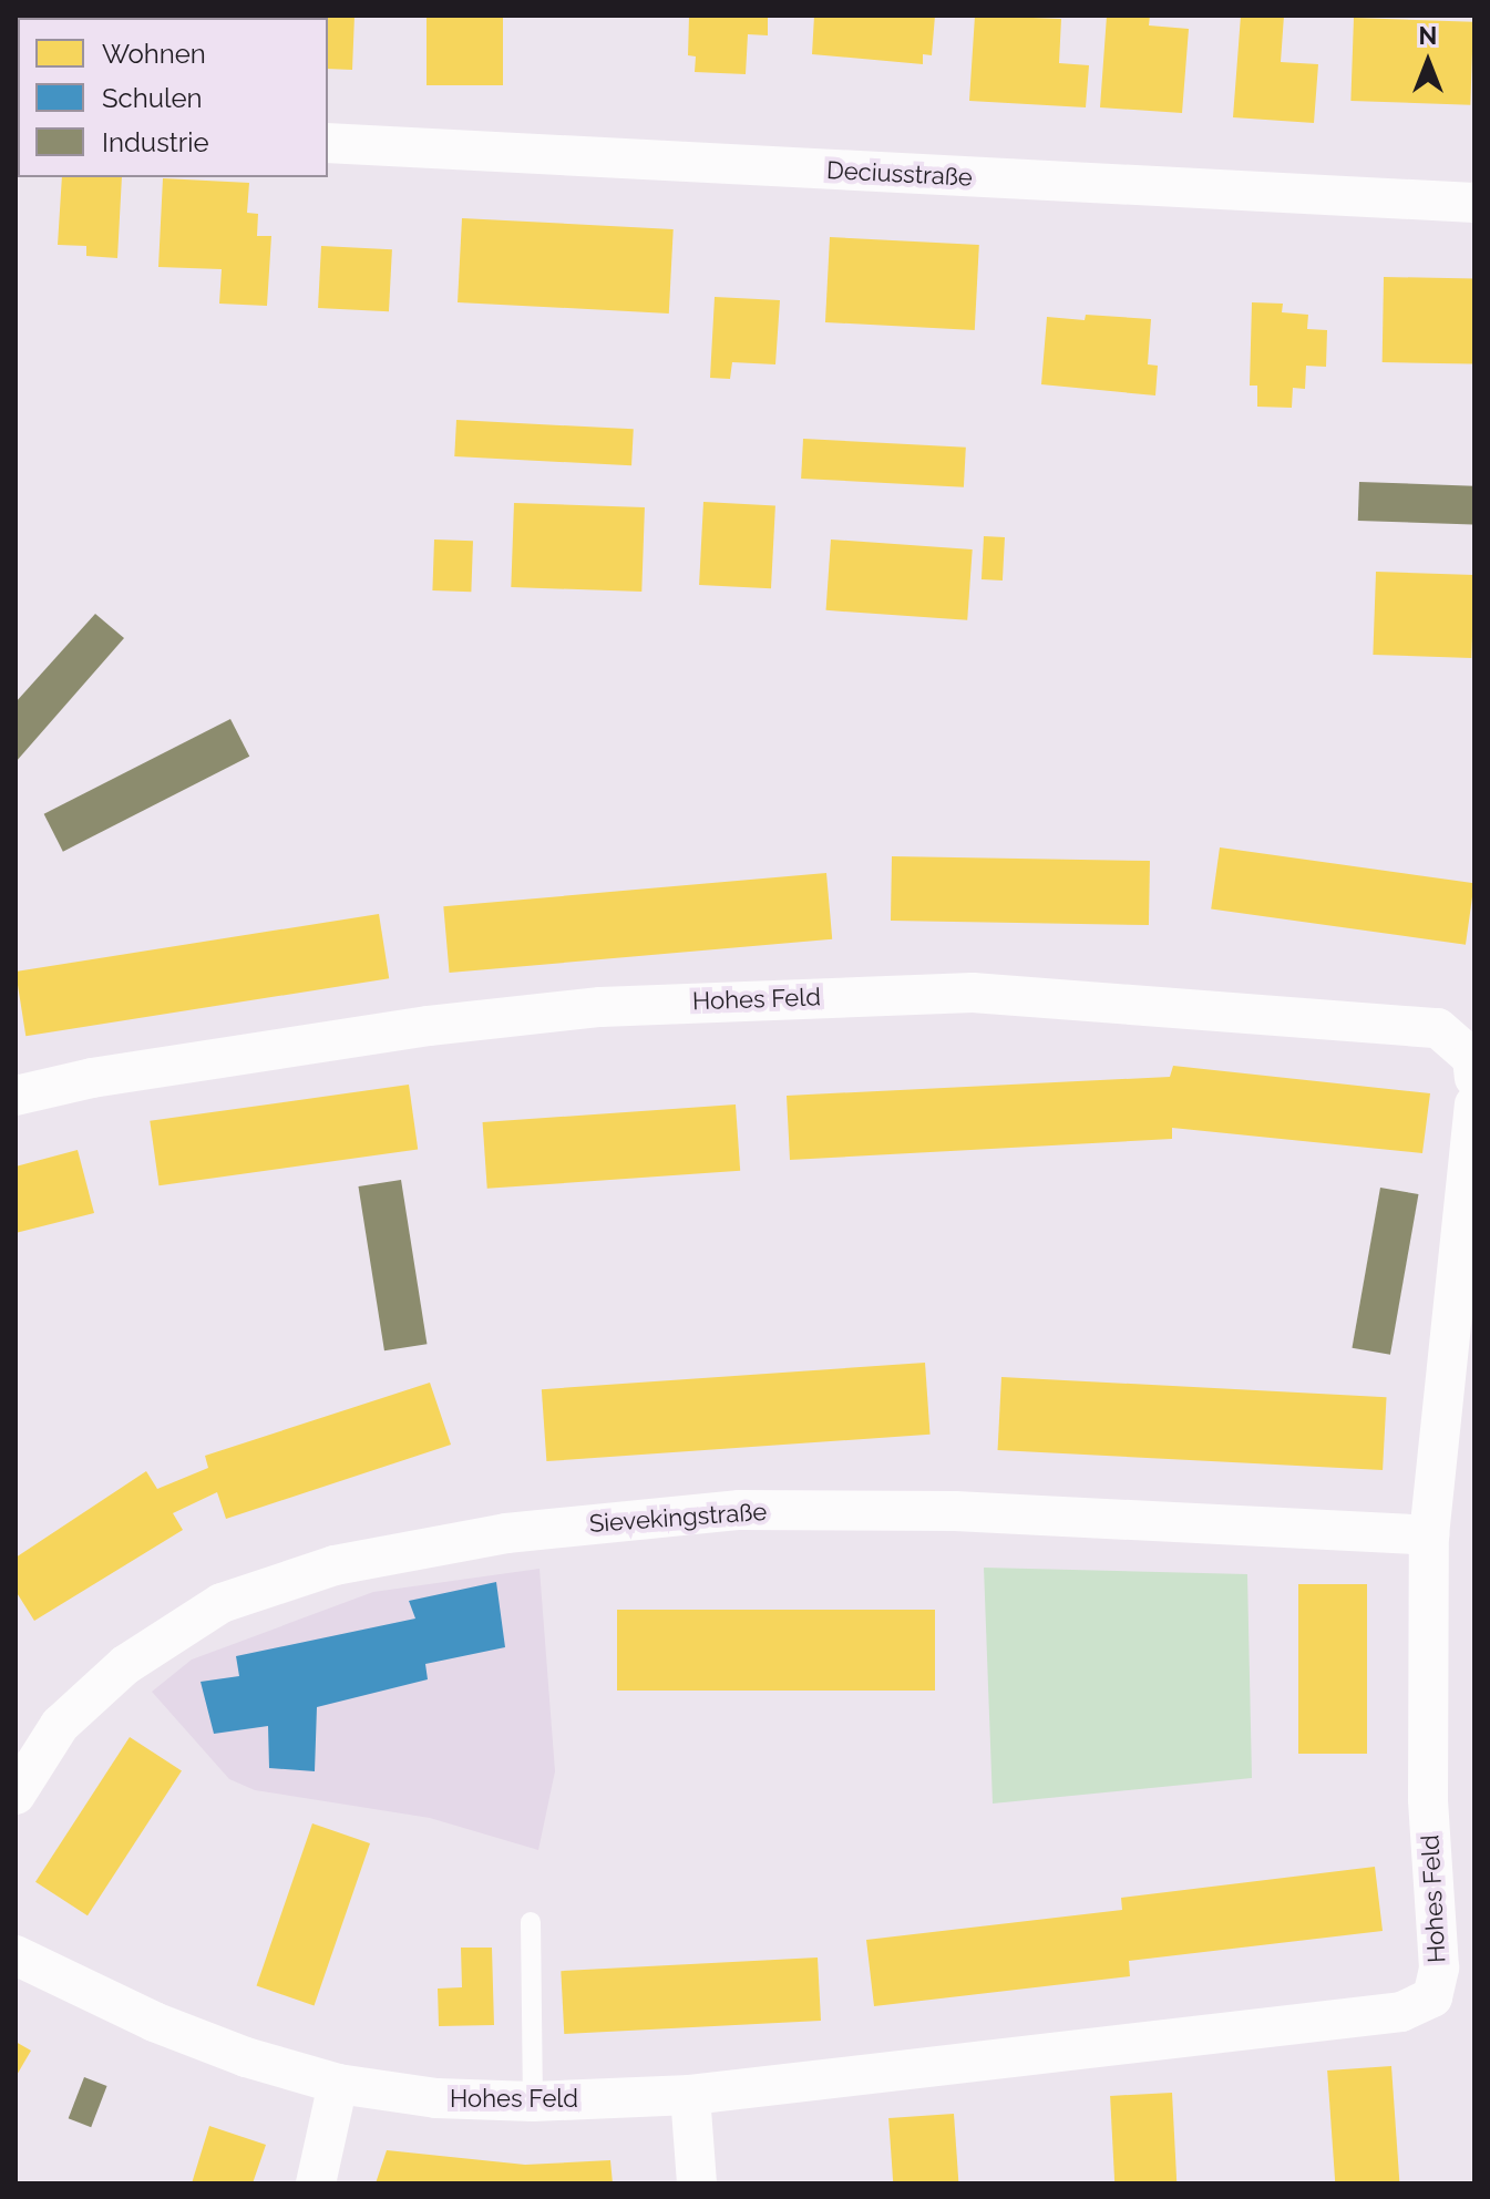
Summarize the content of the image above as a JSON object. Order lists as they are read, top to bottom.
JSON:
{
  "streets": {
    "street": ["Deciusstraße", "Hohes Feld", "Sievekingstraße"]
  },
  "crossings": [
    ["Hohes Feld", "Sievekingstraße"]
  ],
  "legend": ["Wohnen", "Schulen", "Industrie"],
  "north": "top"
}
